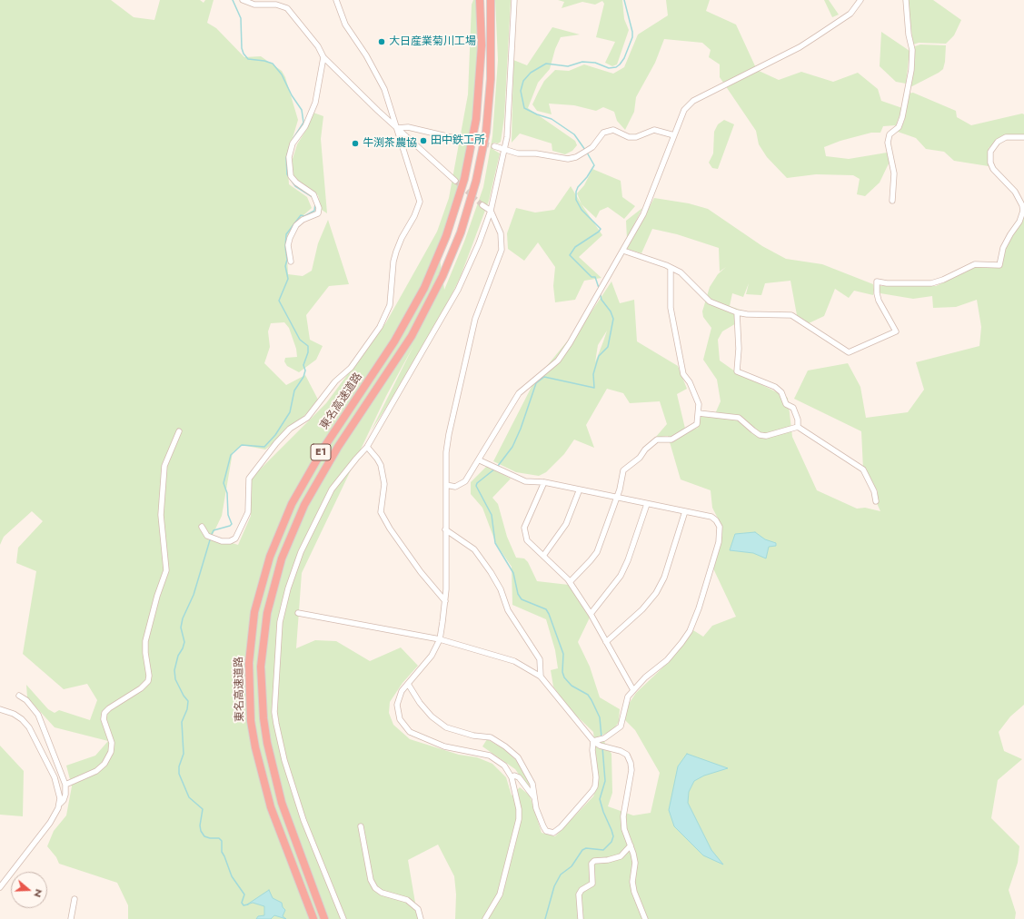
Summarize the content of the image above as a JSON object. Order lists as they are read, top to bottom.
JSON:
{
  "streets": {
    "highway": ["東名高速道路", "E1"]
  },
  "places": ["大日産業菊川工場", "田中鉄工所", "牛渕茶農協"],
  "north": "right"
}
